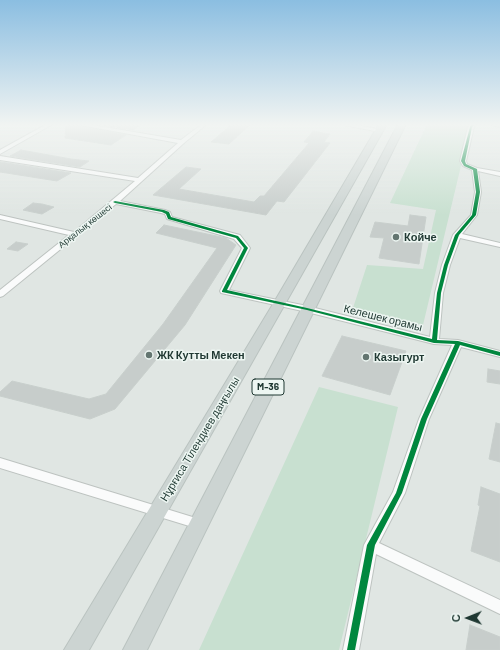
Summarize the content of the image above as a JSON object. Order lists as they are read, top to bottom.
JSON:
{
  "streets": {
    "main road": ["M-36", "Нұрғиса Тілендиев даңғылы"],
    "street": ["Арқалық көшесі", "Келешек орамы"]
  },
  "crossings": [
    ["Арқалық көшесі", "Келешек орамы"],
    ["Келешек орамы", "M-36"],
    ["Келешек орамы", "Нұрғиса Тілендиев даңғылы"]
  ],
  "places": ["Койче", "ЖК Кутты Мекен", "Казыгурт"],
  "north": "left"
}
